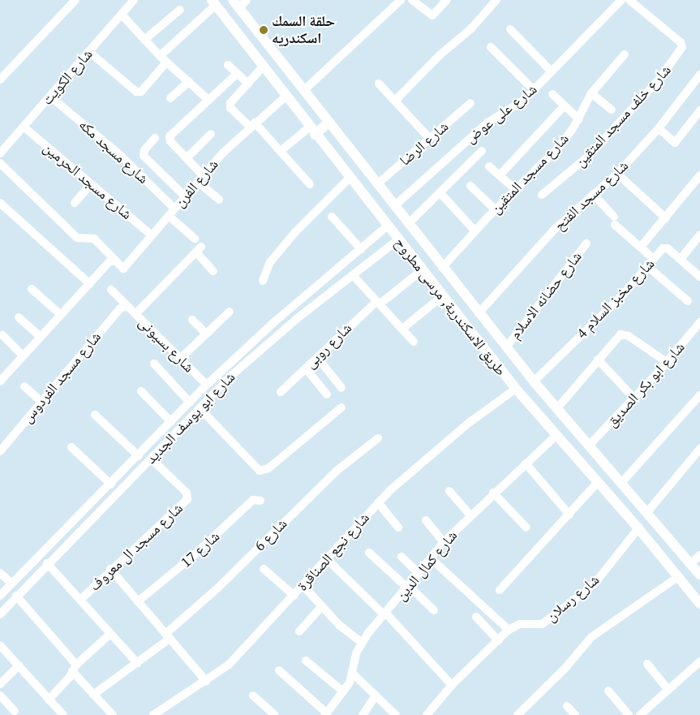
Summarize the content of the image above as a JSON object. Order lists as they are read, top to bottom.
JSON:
{
  "streets": {
    "main road": ["طريق الاسكندرية, مرسى مطروح"],
    "street": [
      "شارع الكويت",
      "شارع على عوض",
      "شارع خلف مسجد المتقين",
      "شارع الرضا",
      "شارع مسجد مكه",
      "شارع مسجد المتقين",
      "شارع مسجد الحرمين",
      "شارع الفرن",
      "شارع مسجد الفتح",
      "شارع حضانه الاسلام",
      "شارع مخبز السلام 4",
      "شارع بسيونى",
      "شارع روبى",
      "شارع مسجد الفردوس",
      "شارع ابو بكر الصديق",
      "شارع ابو يوسف الجديد",
      "شارع 6",
      "شارع مسجد ال معروف",
      "شارع 17",
      "شارع نجع الصناقرة",
      "شارع كمال الدين",
      "شارع رسلان"
    ]
  },
  "crossings": [
    ["شارع الكويت", "شارع مسجد مكه"],
    ["شارع الكويت", "شارع مسجد الحرمين"],
    ["شارع على عوض", "طريق الاسكندرية, مرسى مطروح"],
    ["شارع الرضا", "طريق الاسكندرية, مرسى مطروح"],
    ["شارع مسجد مكه", "شارع الفرن"],
    ["شارع مسجد المتقين", "طريق الاسكندرية, مرسى مطروح"],
    ["شارع مسجد الحرمين", "شارع الفرن"],
    ["شارع الفرن", "طريق الاسكندرية, مرسى مطروح"],
    ["شارع مسجد الفتح", "طريق الاسكندرية, مرسى مطروح"],
    ["شارع حضانه الاسلام", "طريق الاسكندرية, مرسى مطروح"],
    ["شارع مخبز السلام 4", "طريق الاسكندرية, مرسى مطروح"],
    ["طريق الاسكندرية, مرسى مطروح", "شارع روبى"],
    ["طريق الاسكندرية, مرسى مطروح", "شارع ابو بكر الصديق"],
    ["طريق الاسكندرية, مرسى مطروح", "شارع ابو يوسف الجديد"],
    ["طريق الاسكندرية, مرسى مطروح", "شارع نجع الصناقرة"],
    ["طريق الاسكندرية, مرسى مطروح", "شارع كمال الدين"],
    ["طريق الاسكندرية, مرسى مطروح", "شارع رسلان"],
    ["شارع بسيونى", "شارع مسجد الفردوس"],
    ["شارع بسيونى", "شارع ابو يوسف الجديد"],
    ["شارع ابو يوسف الجديد", "شارع مسجد ال معروف"]
  ],
  "places": ["حلقة السمك اسكندريه"]
}
